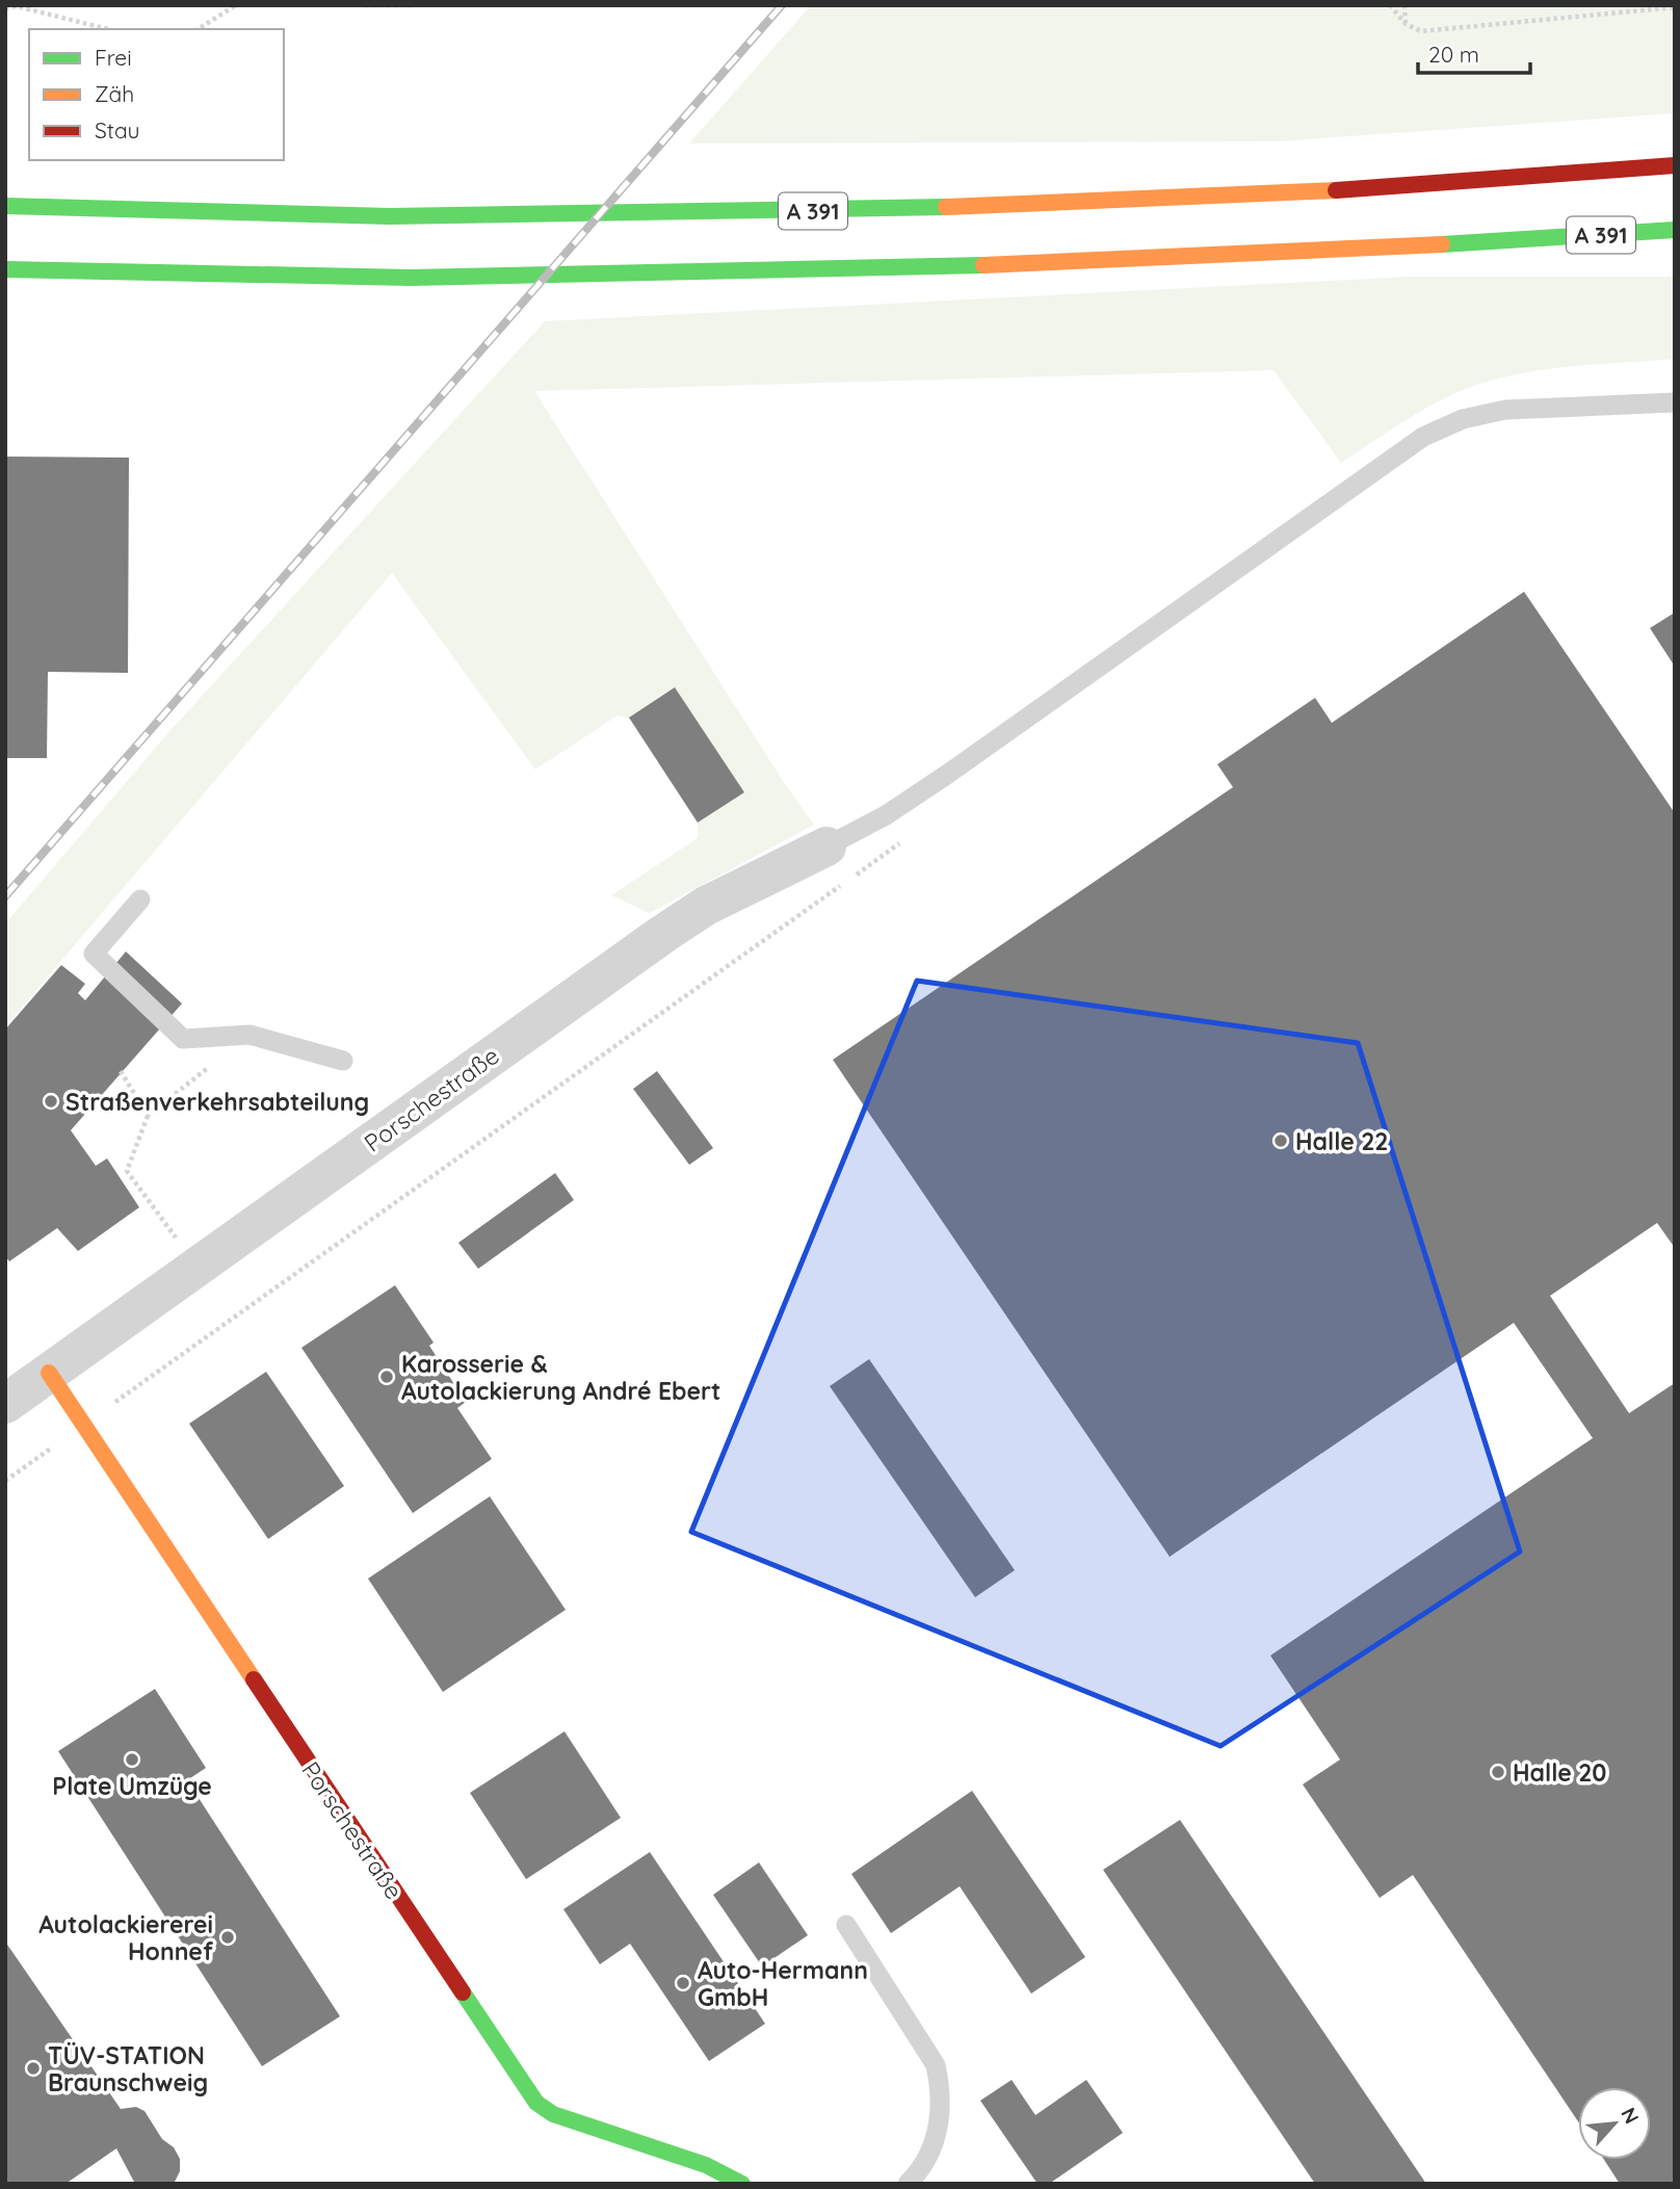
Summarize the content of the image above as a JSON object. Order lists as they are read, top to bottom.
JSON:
{
  "streets": {
    "main road": ["A 391", "Porschestraße"]
  },
  "places": [
    "Straßenverkehrsabteilung",
    "Halle 22",
    "Karosserie & Autolackierung André Ebert",
    "Plate Umzüge",
    "Halle 20",
    "Autolackiererei Honnef",
    "Auto-Hermann GmbH",
    "TÜV-STATION Braunschweig"
  ],
  "legend": ["Frei", "Zäh", "Stau"],
  "scale_bar": "20 m",
  "north": "top right"
}
